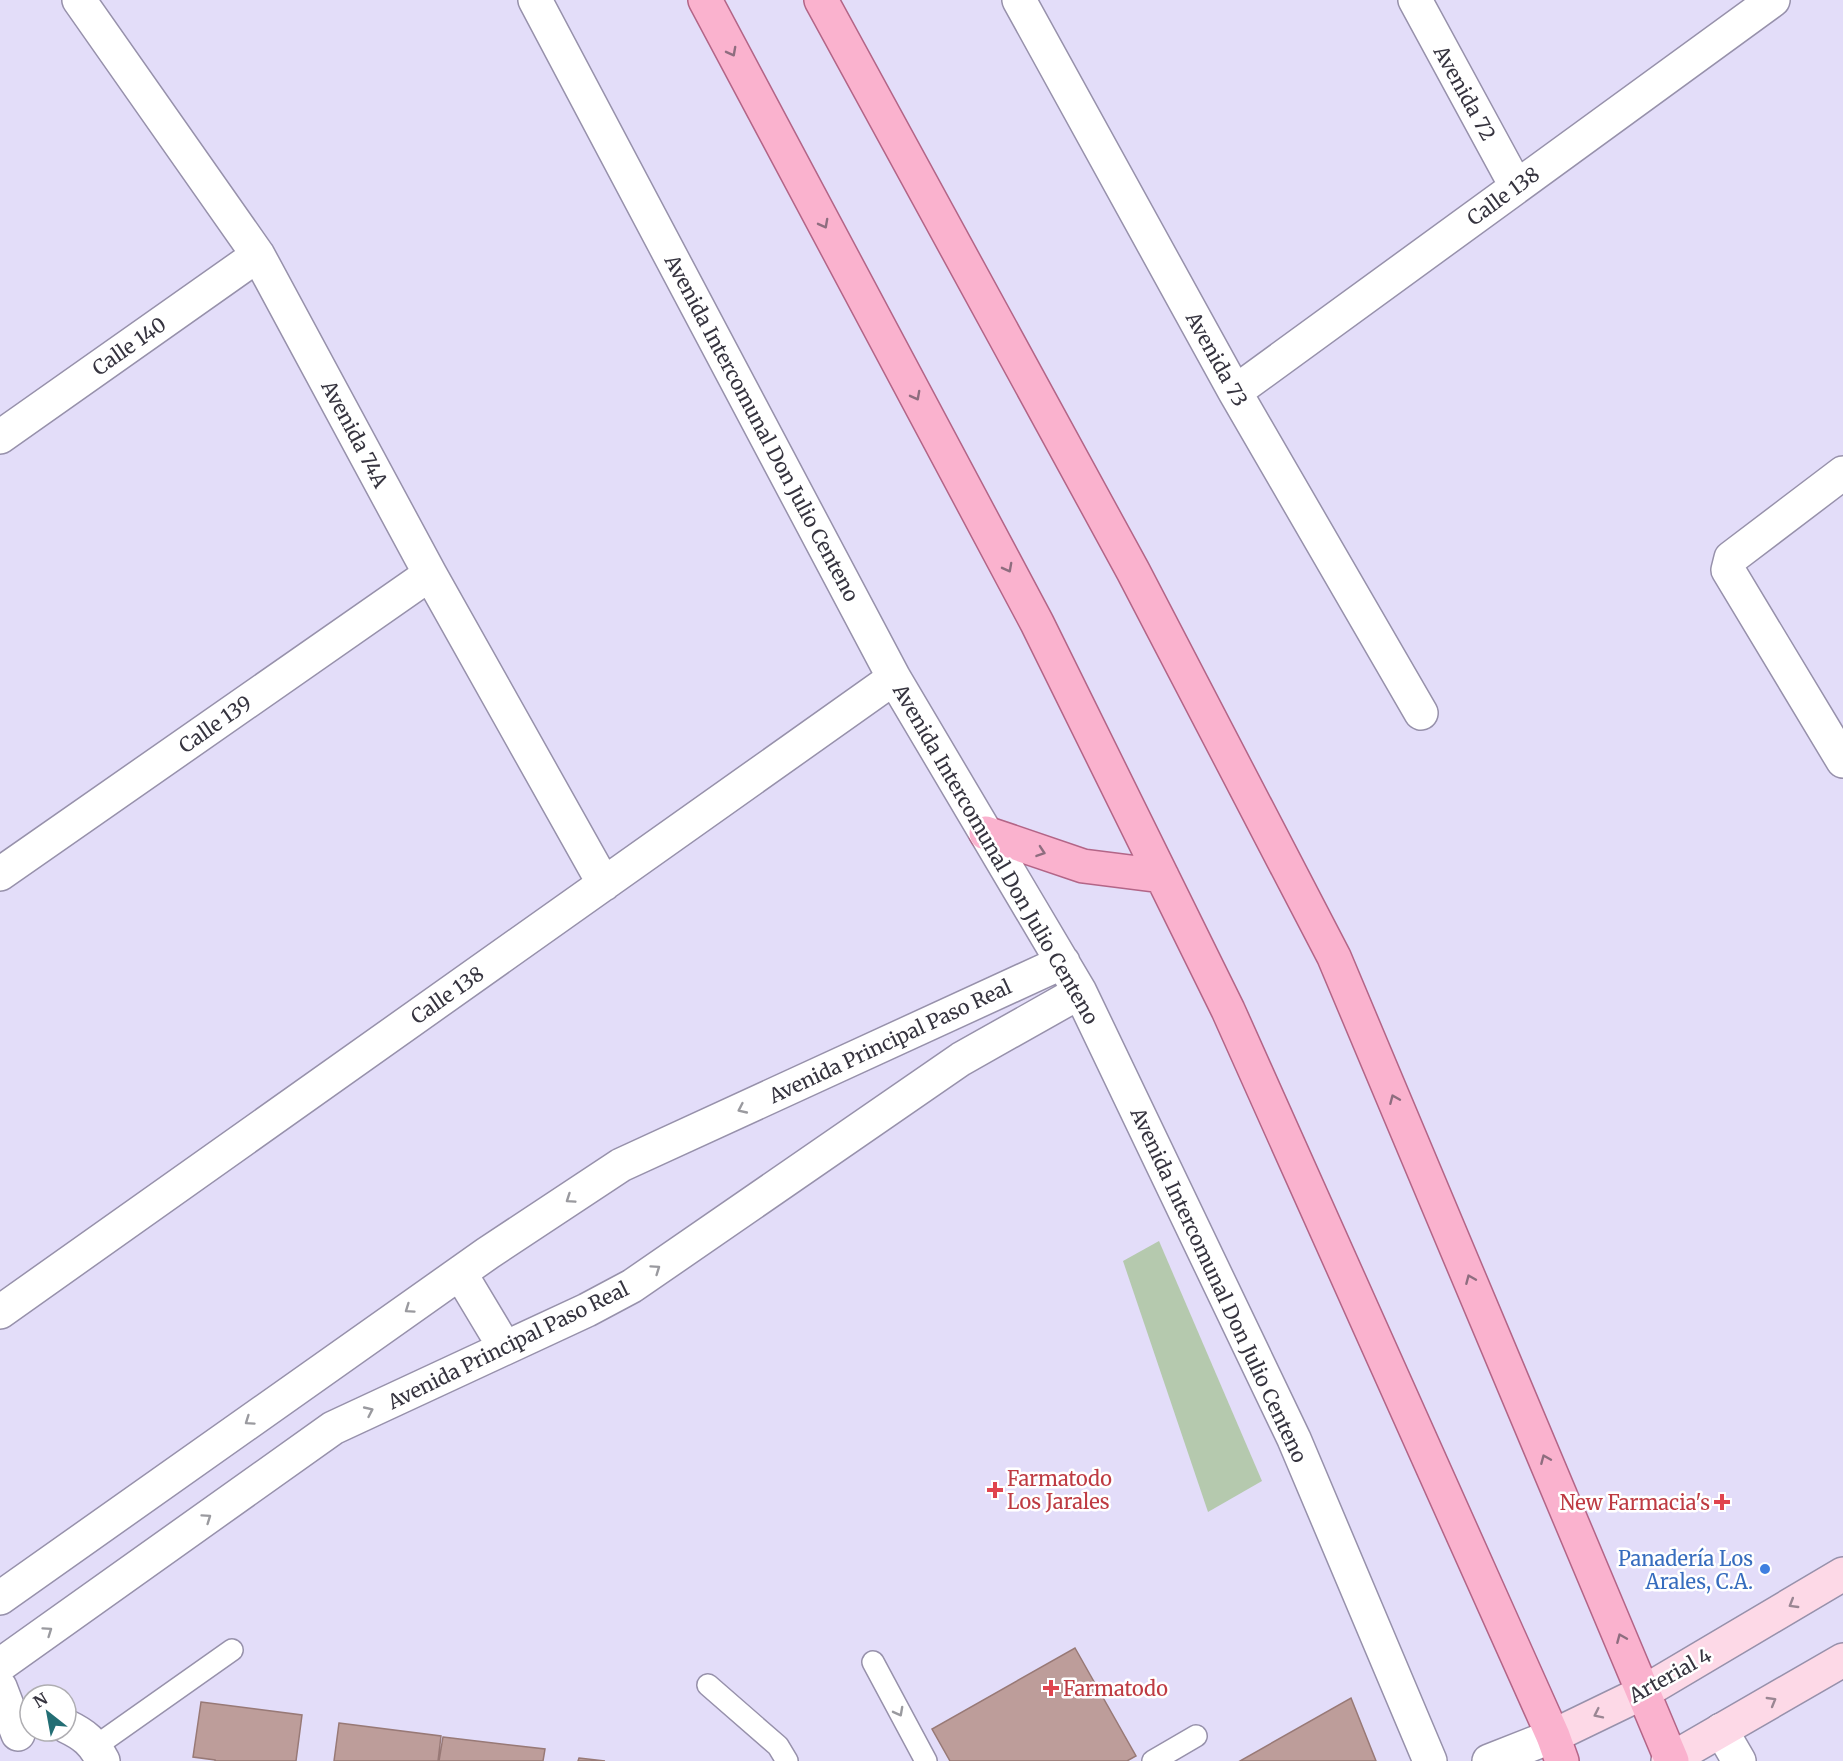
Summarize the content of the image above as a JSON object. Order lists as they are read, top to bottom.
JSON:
{
  "streets": {
    "street": [
      "Avenida 72",
      "Calle 138",
      "Calle 140",
      "Avenida 73",
      "Avenida Intercomunal Don Julio Centeno",
      "Avenida 74A",
      "Calle 139",
      "Avenida Principal Paso Real",
      "Arterial 4"
    ]
  },
  "crossings": [
    ["Avenida 72", "Calle 138"],
    ["Calle 138", "Avenida 73"],
    ["Calle 138", "Avenida Intercomunal Don Julio Centeno"],
    ["Calle 138", "Avenida 74A"],
    ["Calle 140", "Avenida 74A"],
    ["Avenida Intercomunal Don Julio Centeno", "Avenida Principal Paso Real"],
    ["Avenida 74A", "Calle 139"]
  ],
  "places": {
    "health": ["Farmatodo Los Jarales", "New Farmacia's", "Farmatodo"],
    "other": ["Panadería Los Arales, C.A."]
  },
  "north": "top left"
}
